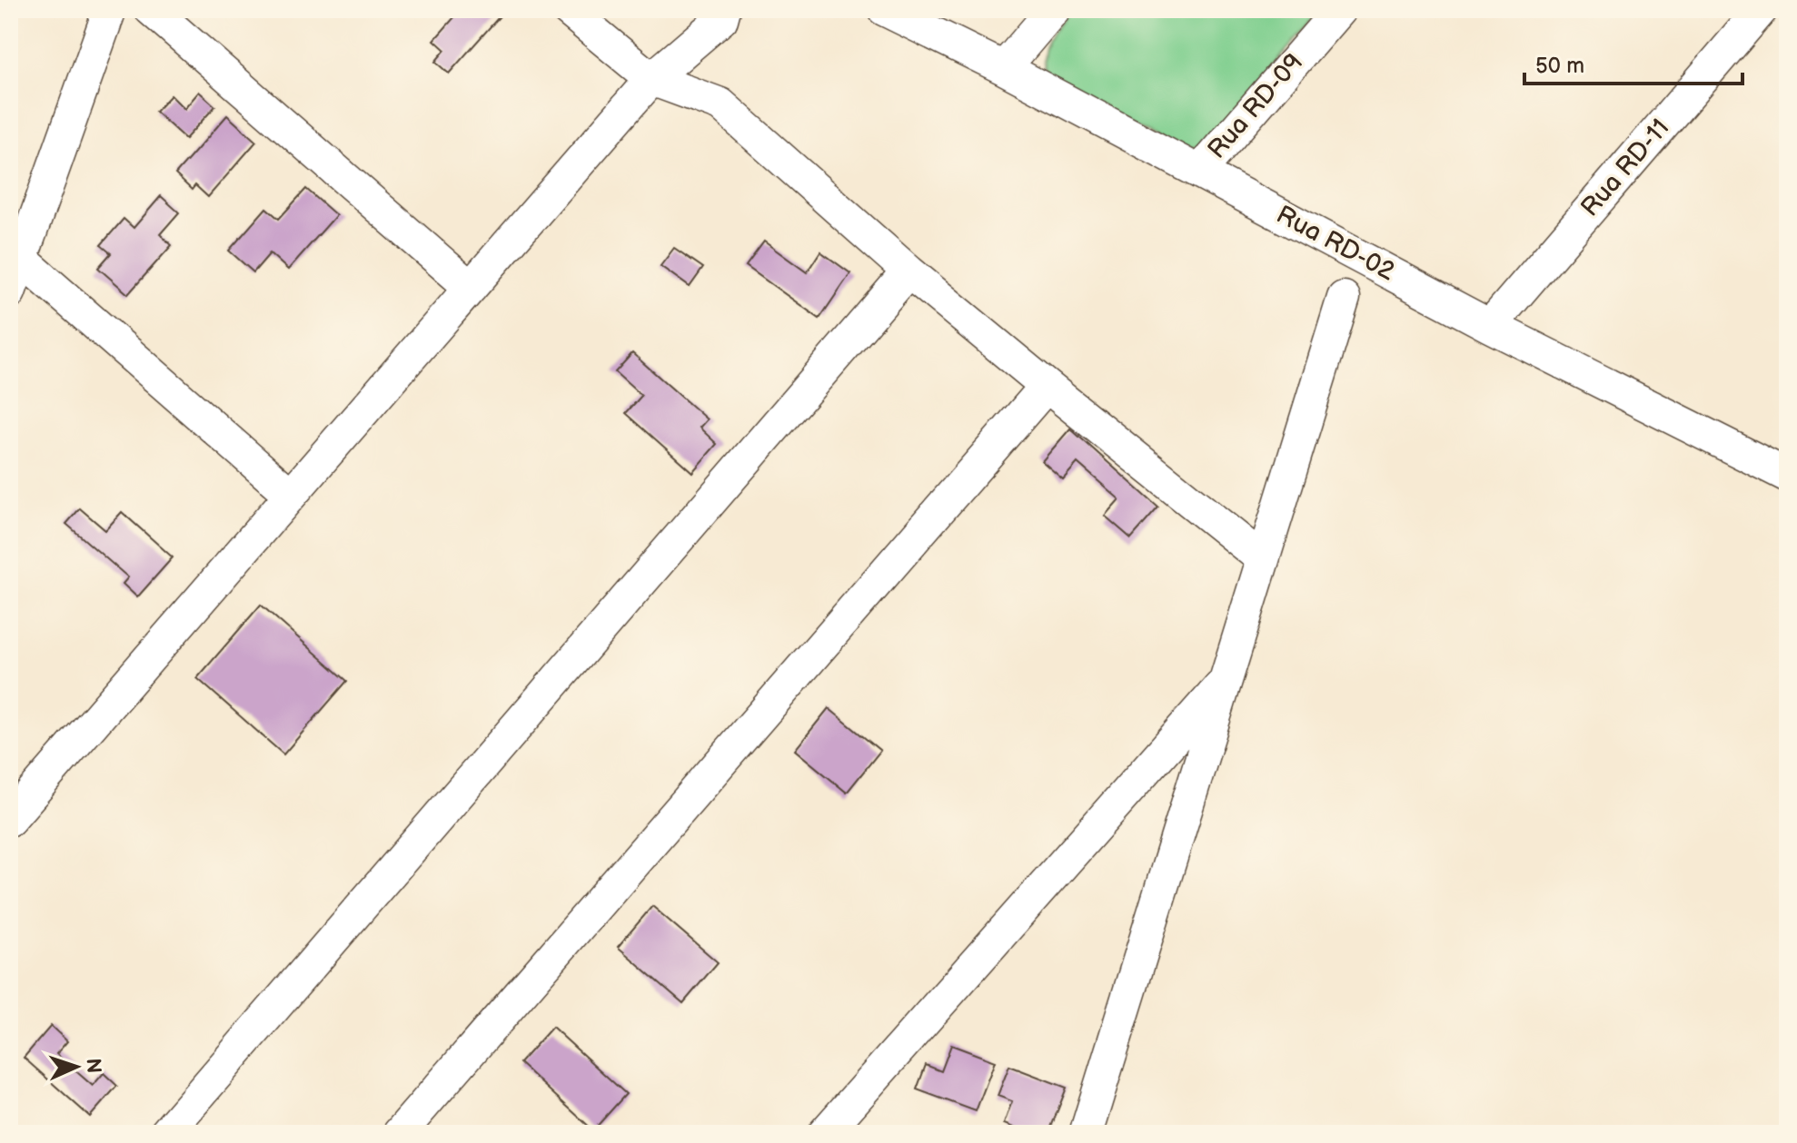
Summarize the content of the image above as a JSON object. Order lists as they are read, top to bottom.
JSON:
{
  "streets": {
    "street": ["Rua RD-09", "Rua RD-11", "Rua RD-02"]
  },
  "crossings": [
    ["Rua RD-09", "Rua RD-02"],
    ["Rua RD-11", "Rua RD-02"]
  ],
  "scale_bar": "50 m",
  "north": "right"
}
